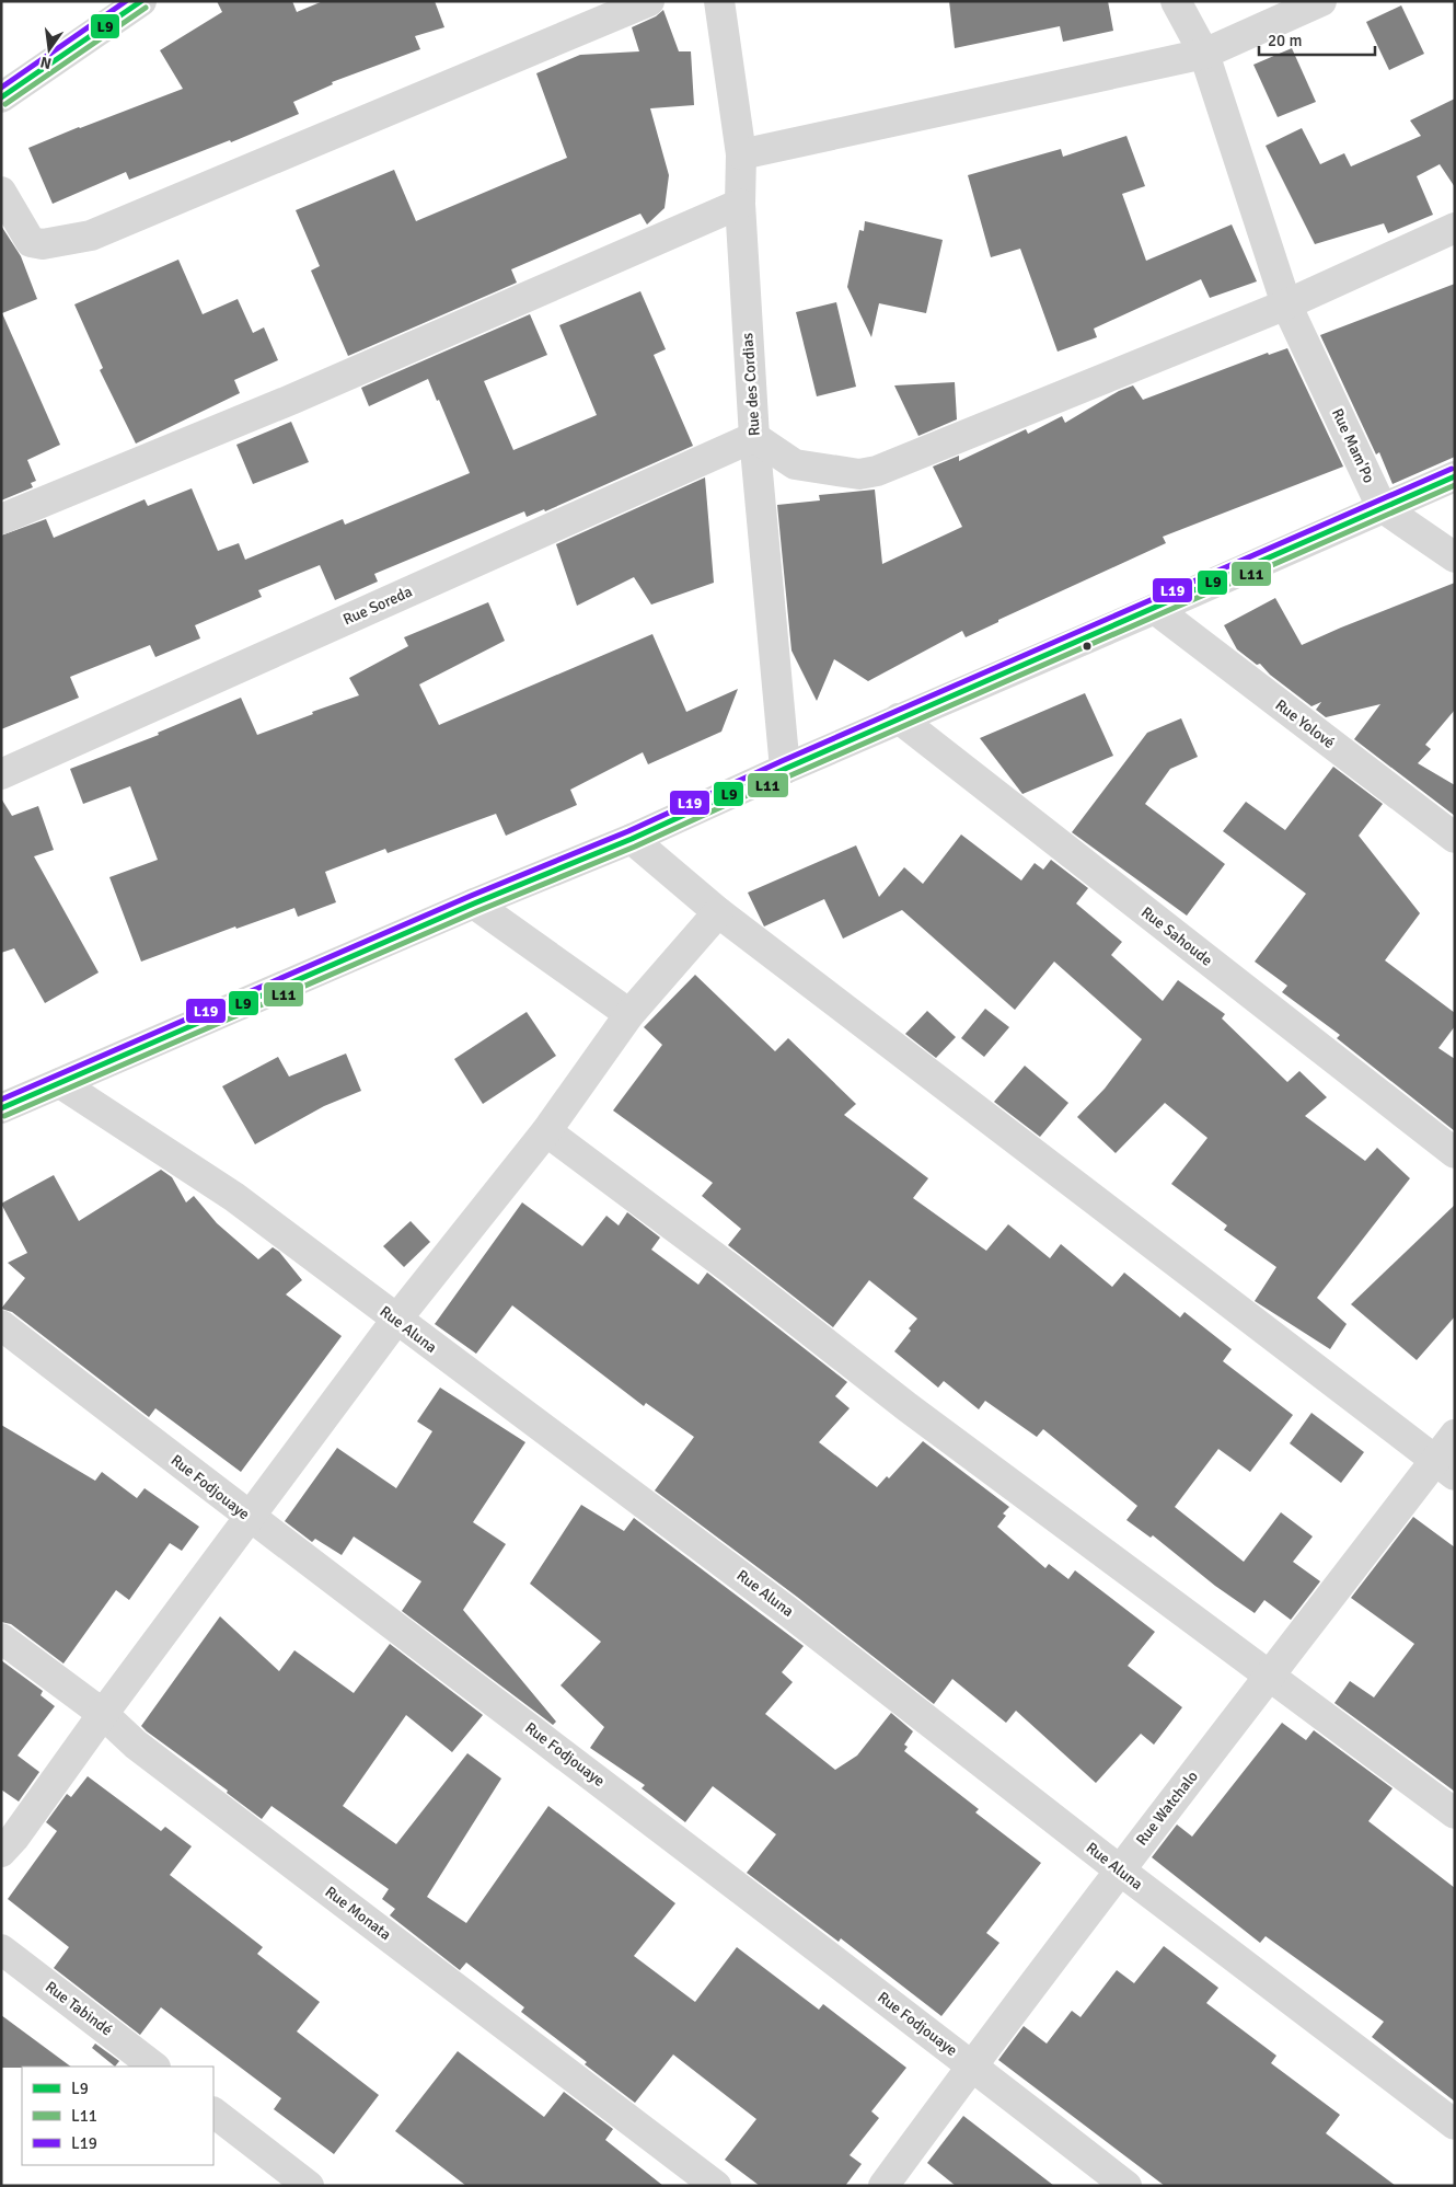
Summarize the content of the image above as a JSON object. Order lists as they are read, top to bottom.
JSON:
{
  "streets": {
    "street": [
      "Rue des Cordias",
      "Rue Mam'Po",
      "Rue Soreda",
      "Rue Yolové",
      "Rue Sahoude",
      "Rue Aluna",
      "Rue Fodjouaye",
      "Rue Watchalo",
      "Rue Monata",
      "Rue Tabindé"
    ]
  },
  "crossings": [
    ["Rue des Cordias", "Rue Soreda"],
    ["Rue Aluna", "Rue Watchalo"],
    ["Rue Fodjouaye", "Rue Watchalo"]
  ],
  "lines": ["transit line L9", "transit line L19", "transit line L11"],
  "legend": ["L9", "L11", "L19"],
  "scale_bar": "20 m",
  "north": "bottom"
}
